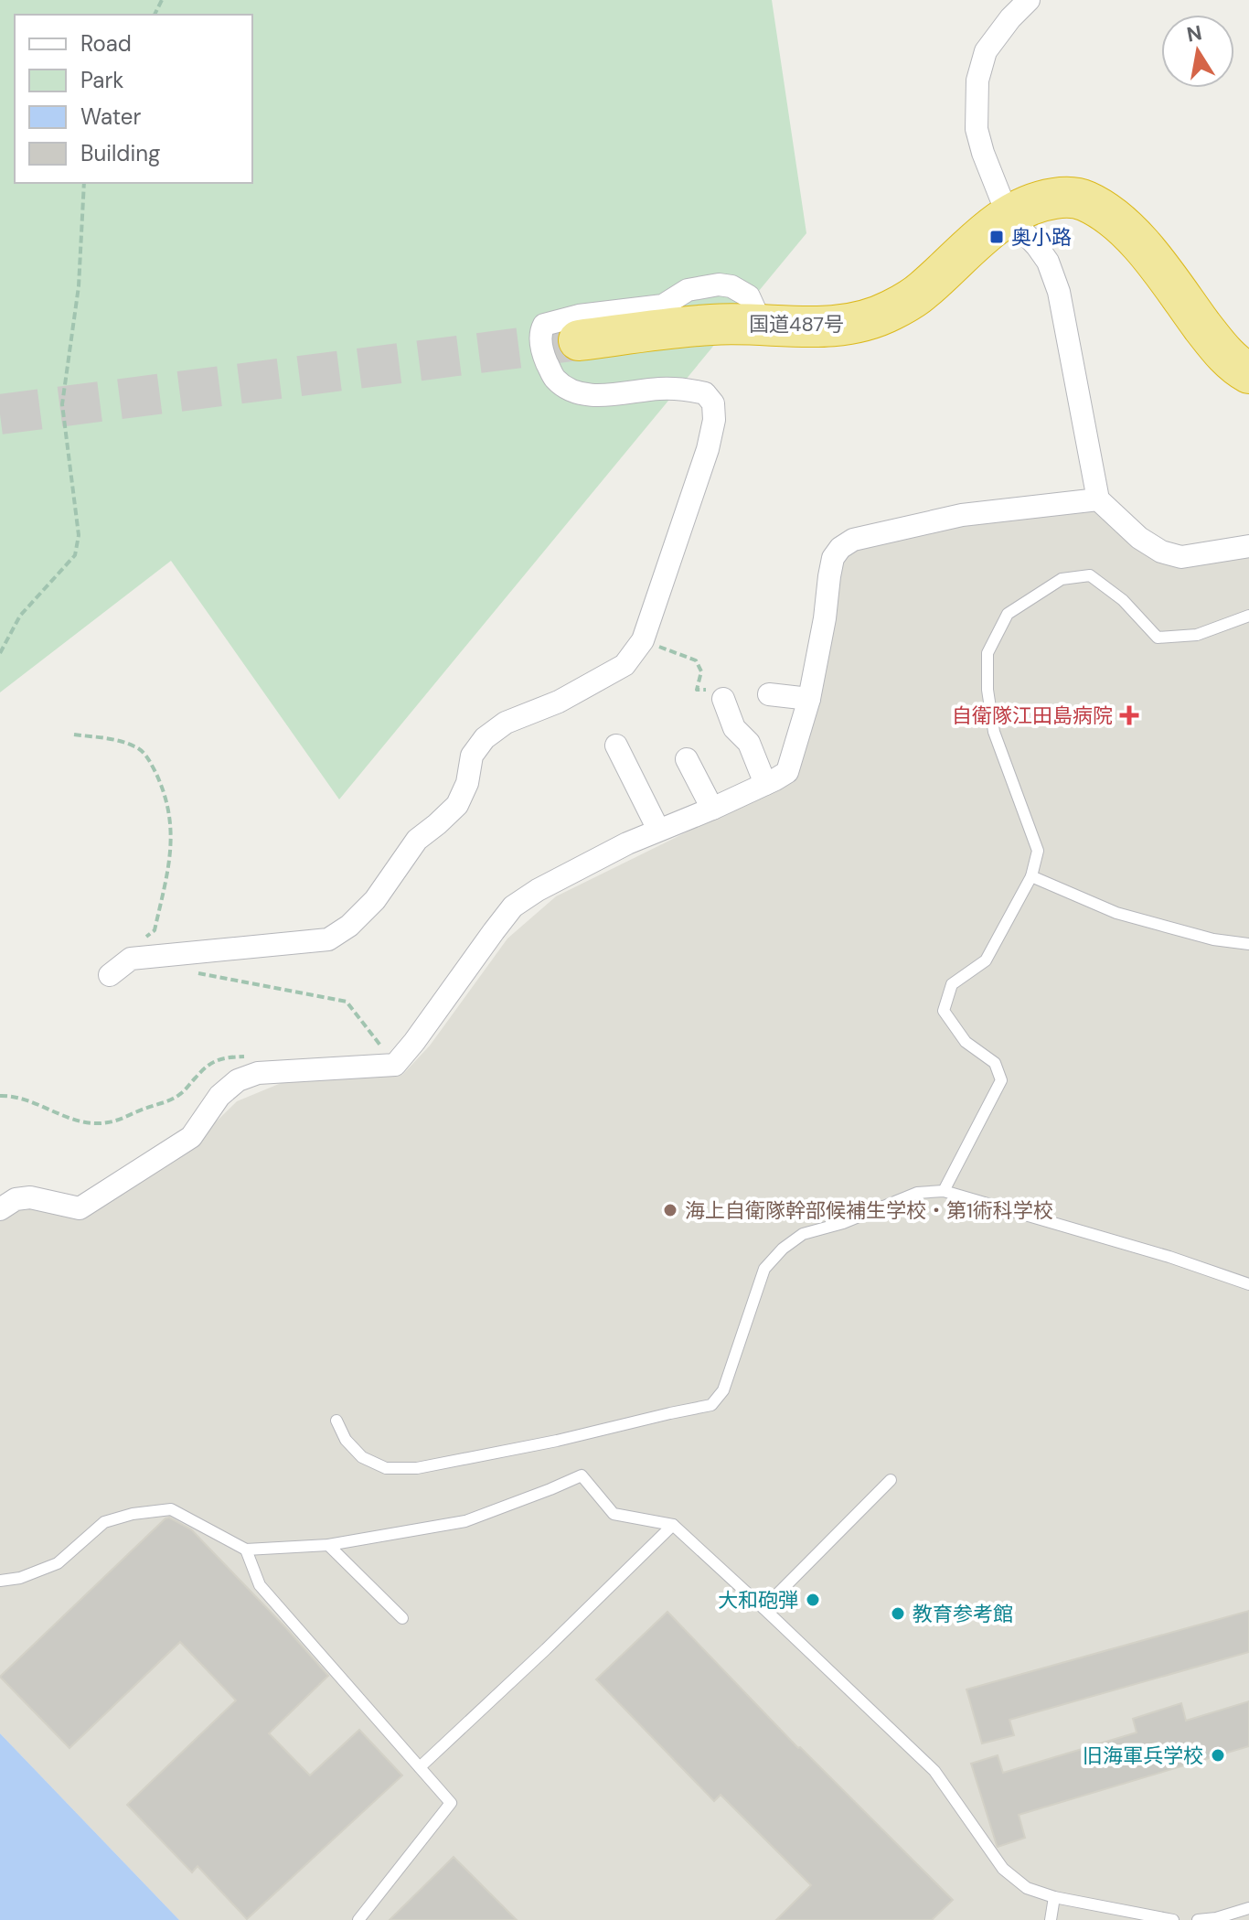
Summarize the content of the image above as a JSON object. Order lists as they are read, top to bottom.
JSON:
{
  "streets": {
    "highway": ["国道487号"]
  },
  "places": {
    "transit": ["奥小路"],
    "health": ["自衛隊江田島病院"],
    "other": [
      "海上自衛隊幹部候補生学校・第1術科学校",
      "大和砲弾",
      "教育参考館",
      "旧海軍兵学校"
    ]
  },
  "legend": [
    "Road",
    "Park",
    "Water",
    "Building"
  ],
  "north": "top"
}
